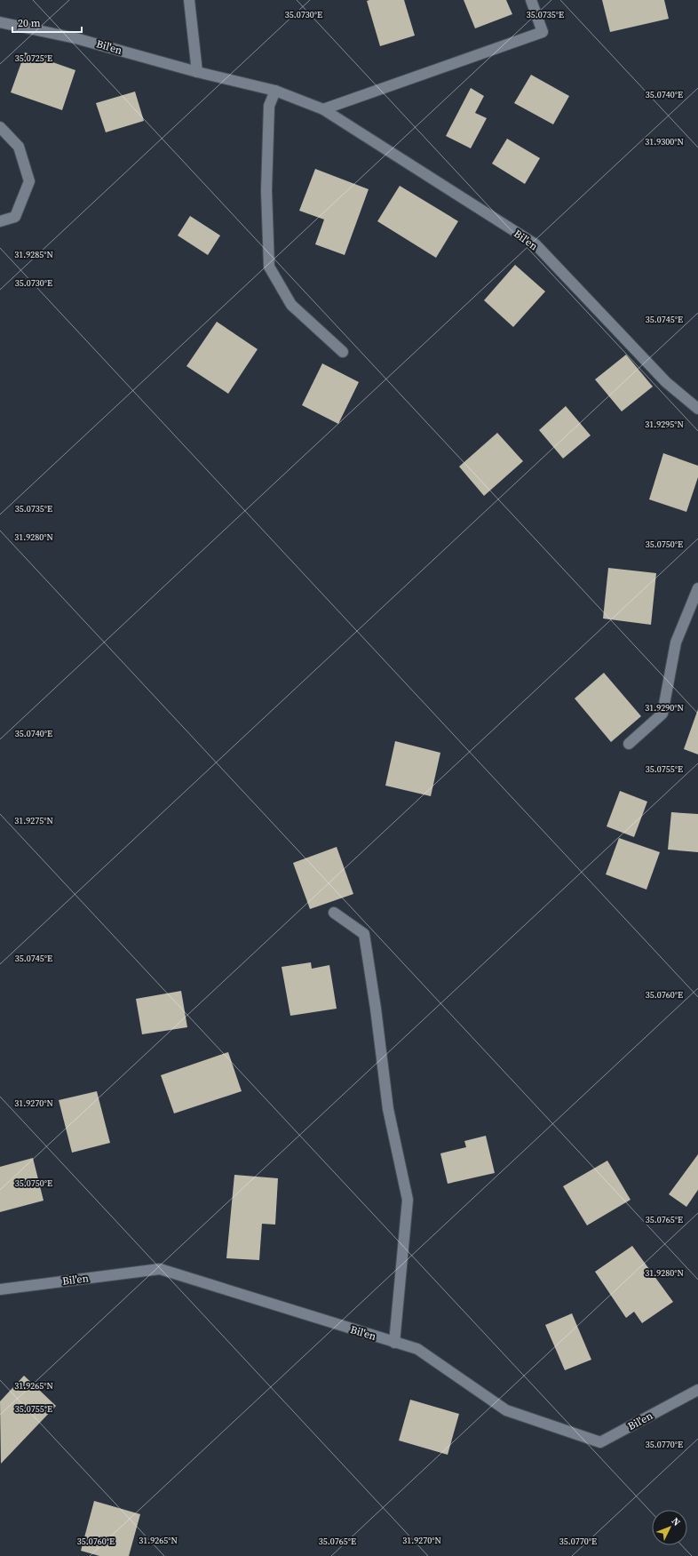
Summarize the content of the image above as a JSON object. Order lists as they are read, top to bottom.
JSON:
{
  "streets": {
    "street": ["Bil'en"]
  },
  "scale_bar": "20 m",
  "north": "top right",
  "coordinates": [
    "35.0730°E",
    "35.0735°E",
    "35.0725°E",
    "35.0740°E",
    "31.9300°N",
    "31.9285°N",
    "35.0745°E",
    "31.9295°N",
    "31.9280°N",
    "35.0750°E",
    "31.9290°N",
    "35.0755°E",
    "31.9275°N",
    "35.0760°E",
    "31.9270°N",
    "35.0765°E",
    "31.9265°N",
    "35.0770°E"
  ]
}
